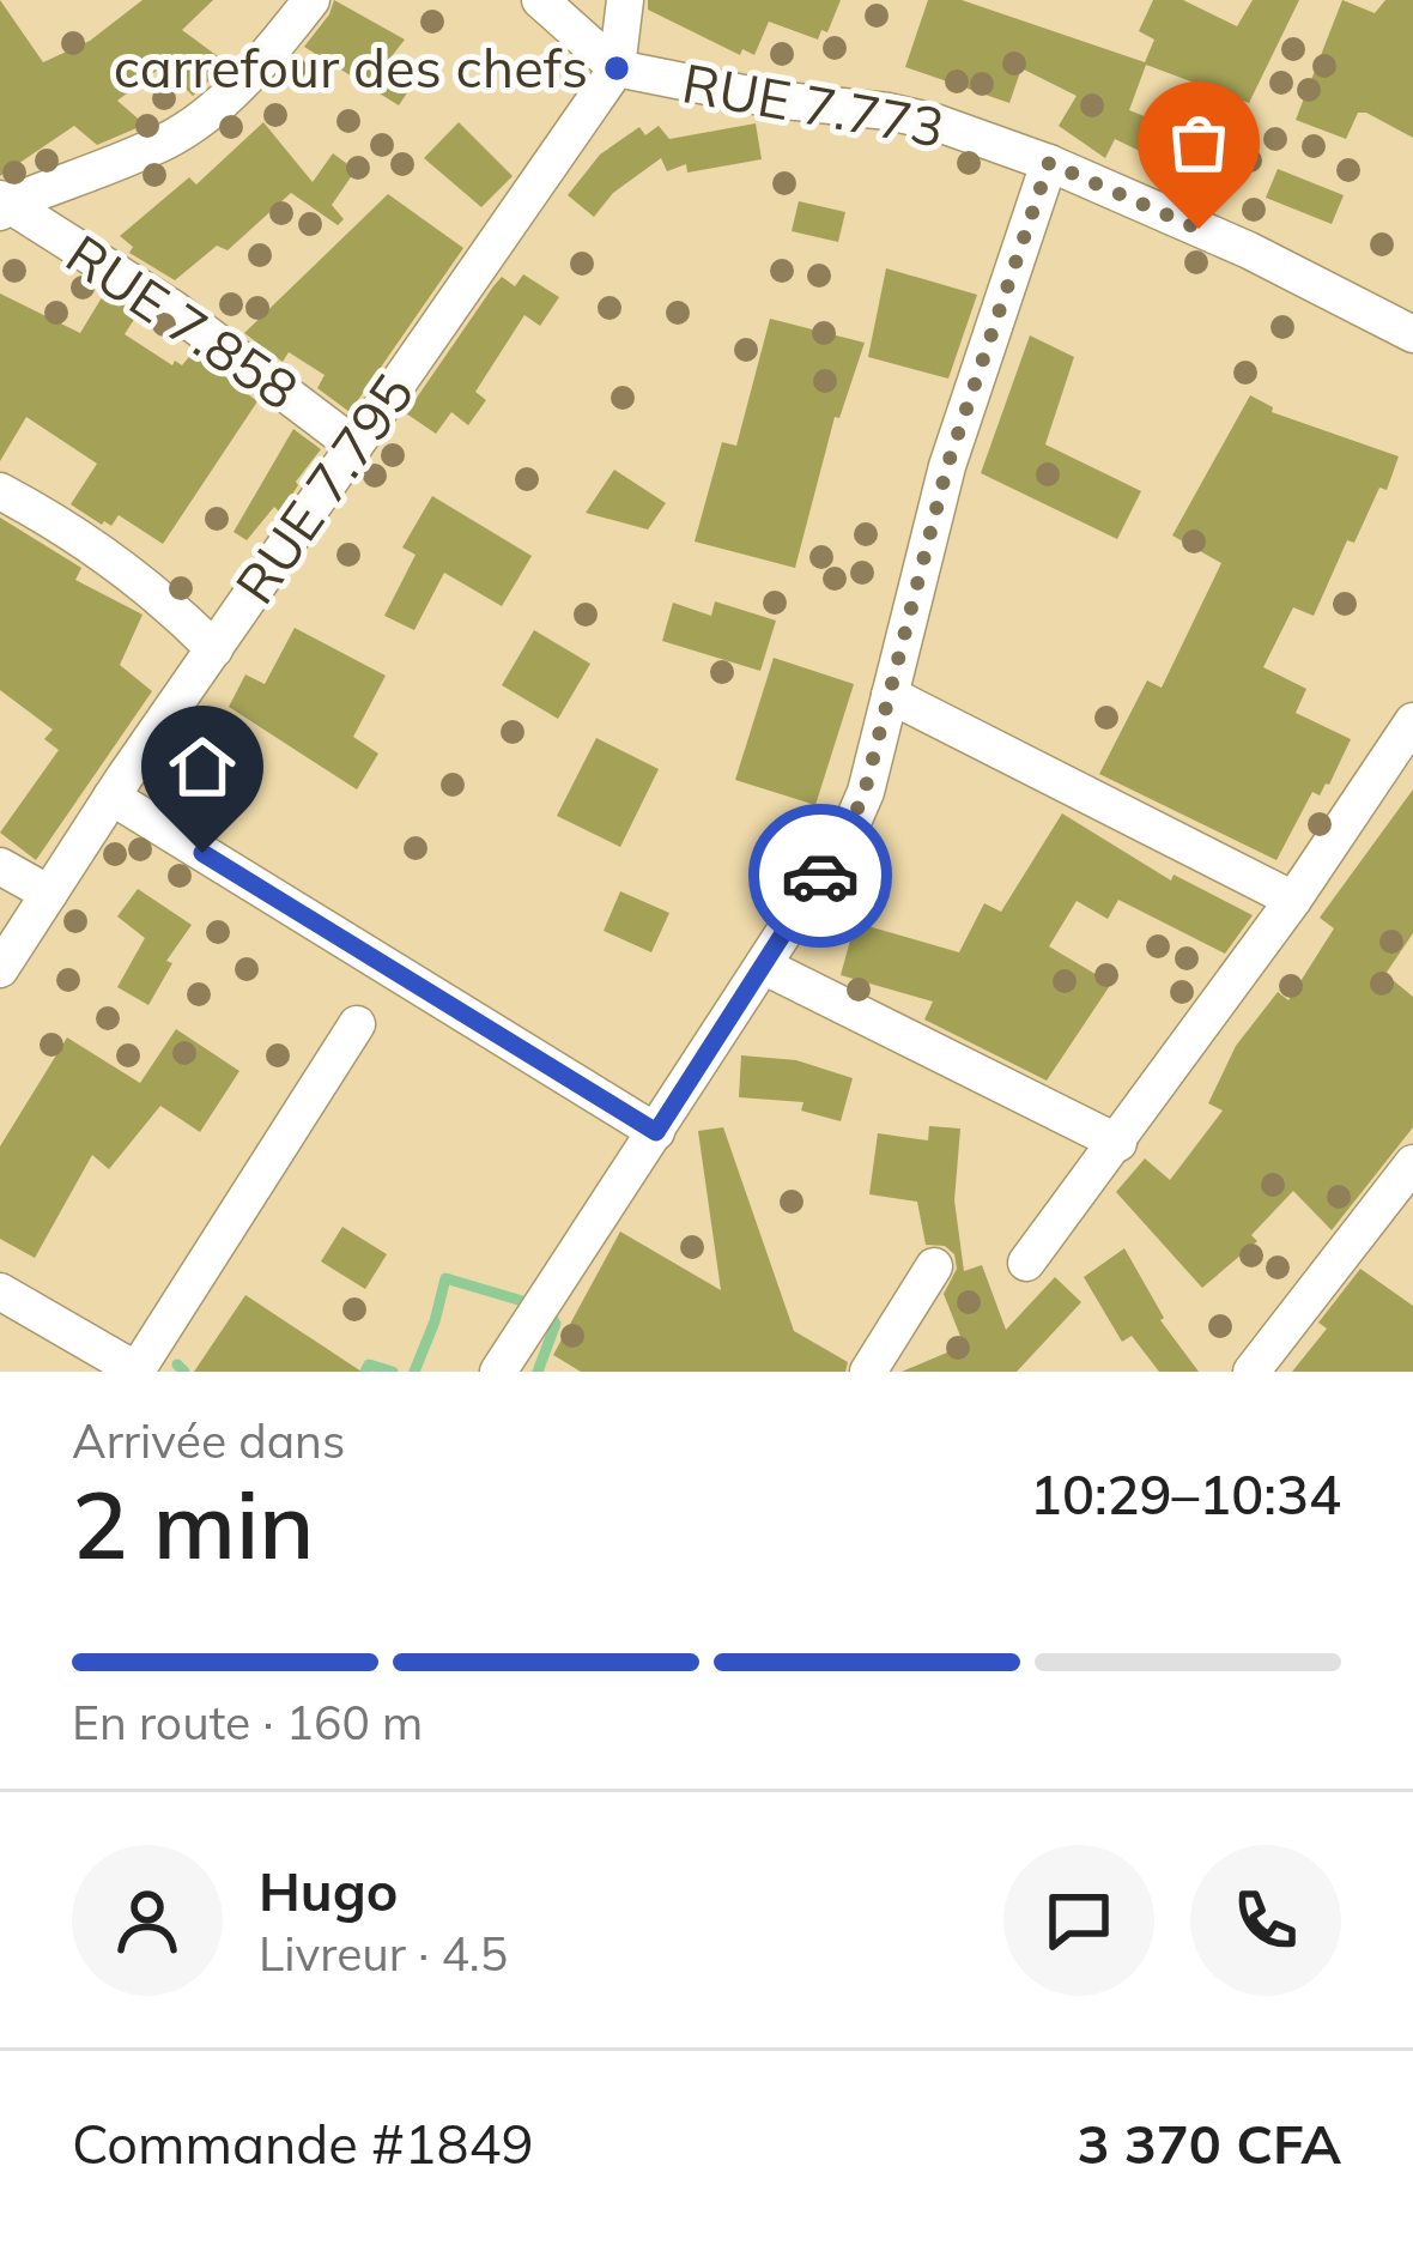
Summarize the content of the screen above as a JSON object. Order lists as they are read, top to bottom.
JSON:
{
  "streets": {
    "street": ["RUE 7.773", "RUE 7.858", "RUE 7.795"]
  },
  "crossings": [
    ["RUE 7.773", "RUE 7.795"],
    ["RUE 7.858", "RUE 7.795"]
  ],
  "places": ["carrefour des chefs"],
  "page": {
    "heading": ["2 min", "Arrivée dans", "10:29–10:34"],
    "panel": [
      "Hugo",
      "Livreur · 4.5",
      "Commande #1849",
      "3 370 CFA"
    ],
    "bar": "En route · 160 m"
  }
}
